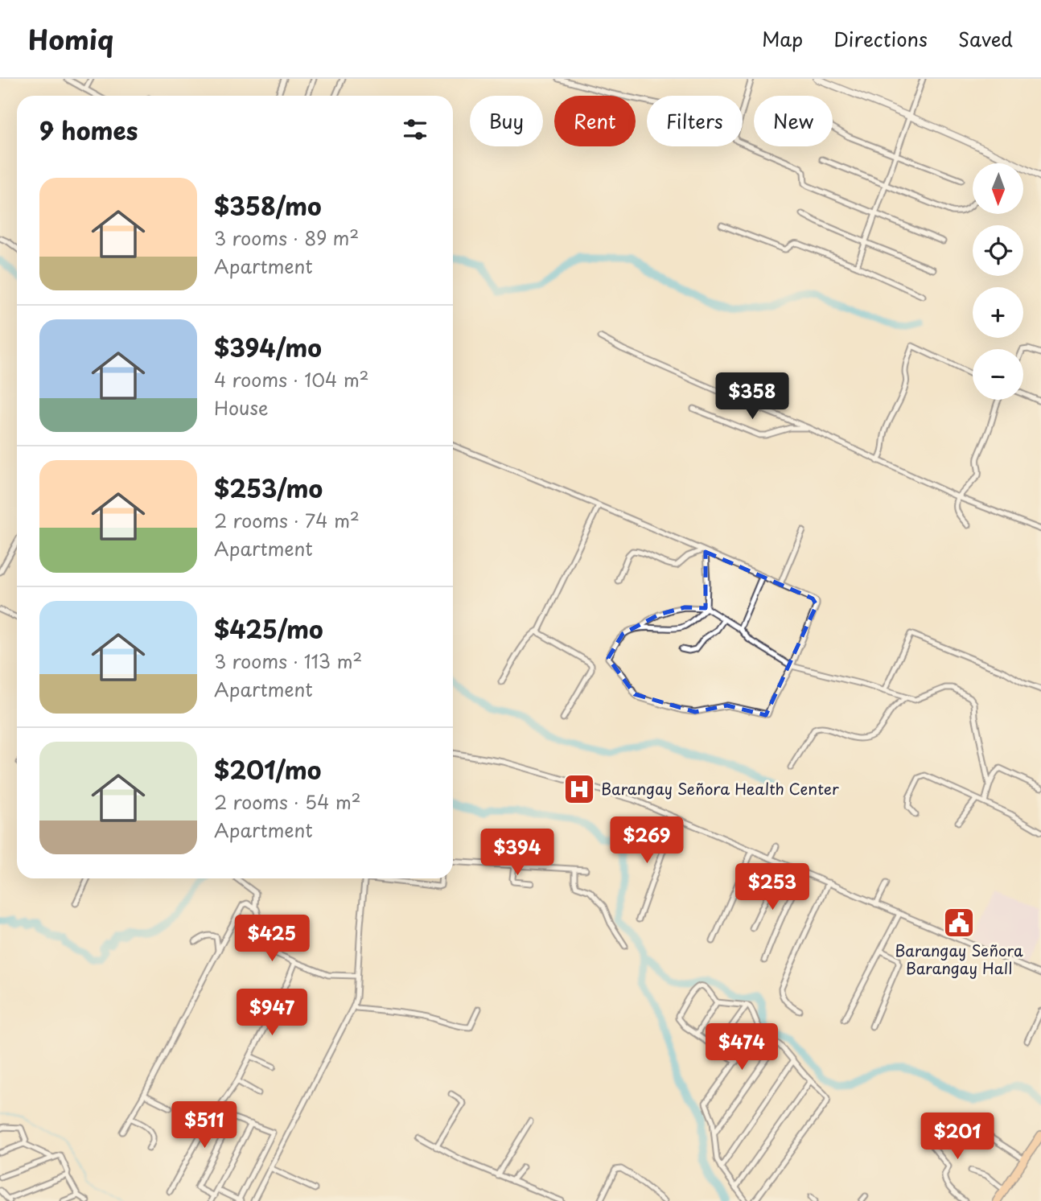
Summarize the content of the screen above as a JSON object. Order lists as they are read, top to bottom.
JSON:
{
  "places": {
    "hospital": ["Barangay Señora Health Center"],
    "public building": ["Barangay Señora Barangay Hall"]
  },
  "north": "bottom",
  "page": {
    "header": "Homiq",
    "nav": ["Map", "Directions", "Saved"],
    "chip": [
      "Buy",
      "Rent",
      "Filters",
      "New"
    ],
    "heading": "9 homes",
    "map_buttons": ["+", "−"],
    "list": [
      {
        "name": "$358/mo",
        "note": "3 rooms · 89 m² · Apartment"
      },
      {
        "name": "$394/mo",
        "note": "4 rooms · 104 m² · House"
      },
      {
        "name": "$253/mo",
        "note": "2 rooms · 74 m² · Apartment"
      },
      {
        "name": "$425/mo",
        "note": "3 rooms · 113 m² · Apartment"
      },
      {
        "name": "$201/mo",
        "note": "2 rooms · 54 m² · Apartment"
      }
    ],
    "price": [
      "$358",
      "$269",
      "$394",
      "$253",
      "$425",
      "$947",
      "$474",
      "$511",
      "$201"
    ]
  }
}
